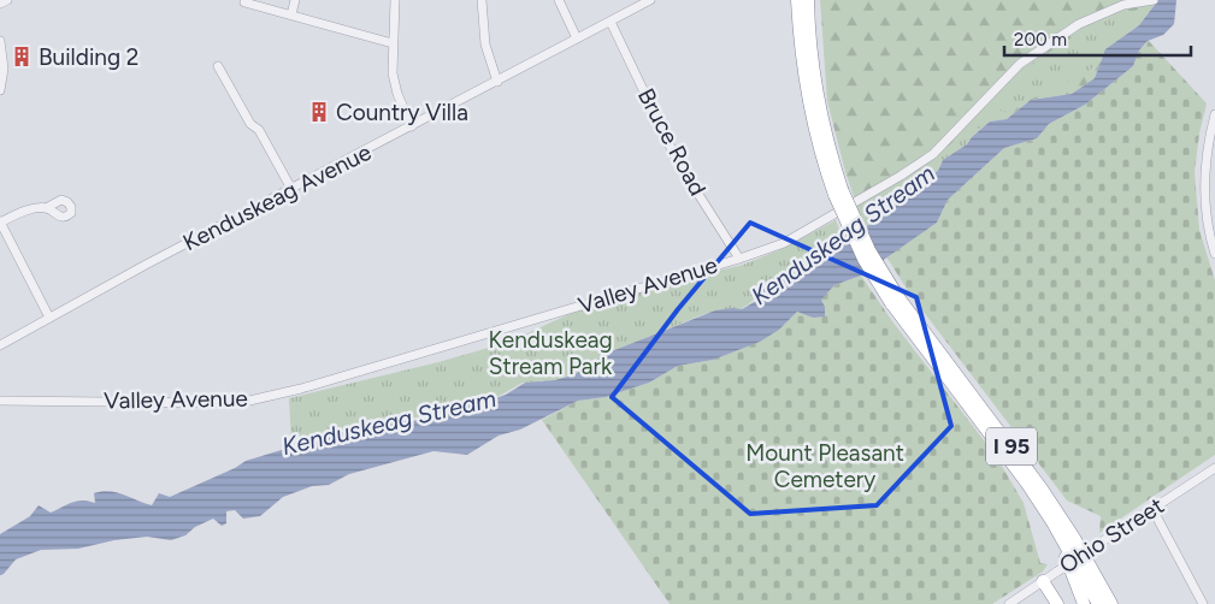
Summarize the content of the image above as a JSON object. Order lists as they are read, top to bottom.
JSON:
{
  "streets": {
    "highway": ["I 95"],
    "street": [
      "Bruce Road",
      "Kenduskeag Avenue",
      "Valley Avenue",
      "Ohio Street"
    ]
  },
  "crossings": [
    ["Bruce Road", "Kenduskeag Avenue"],
    ["Bruce Road", "Valley Avenue"]
  ],
  "water": ["Kenduskeag Stream"],
  "parks": ["Kenduskeag Stream Park", "Mount Pleasant Cemetery"],
  "places": {
    "building": ["Building 2", "Country Villa"]
  },
  "scale_bar": "200 m"
}
